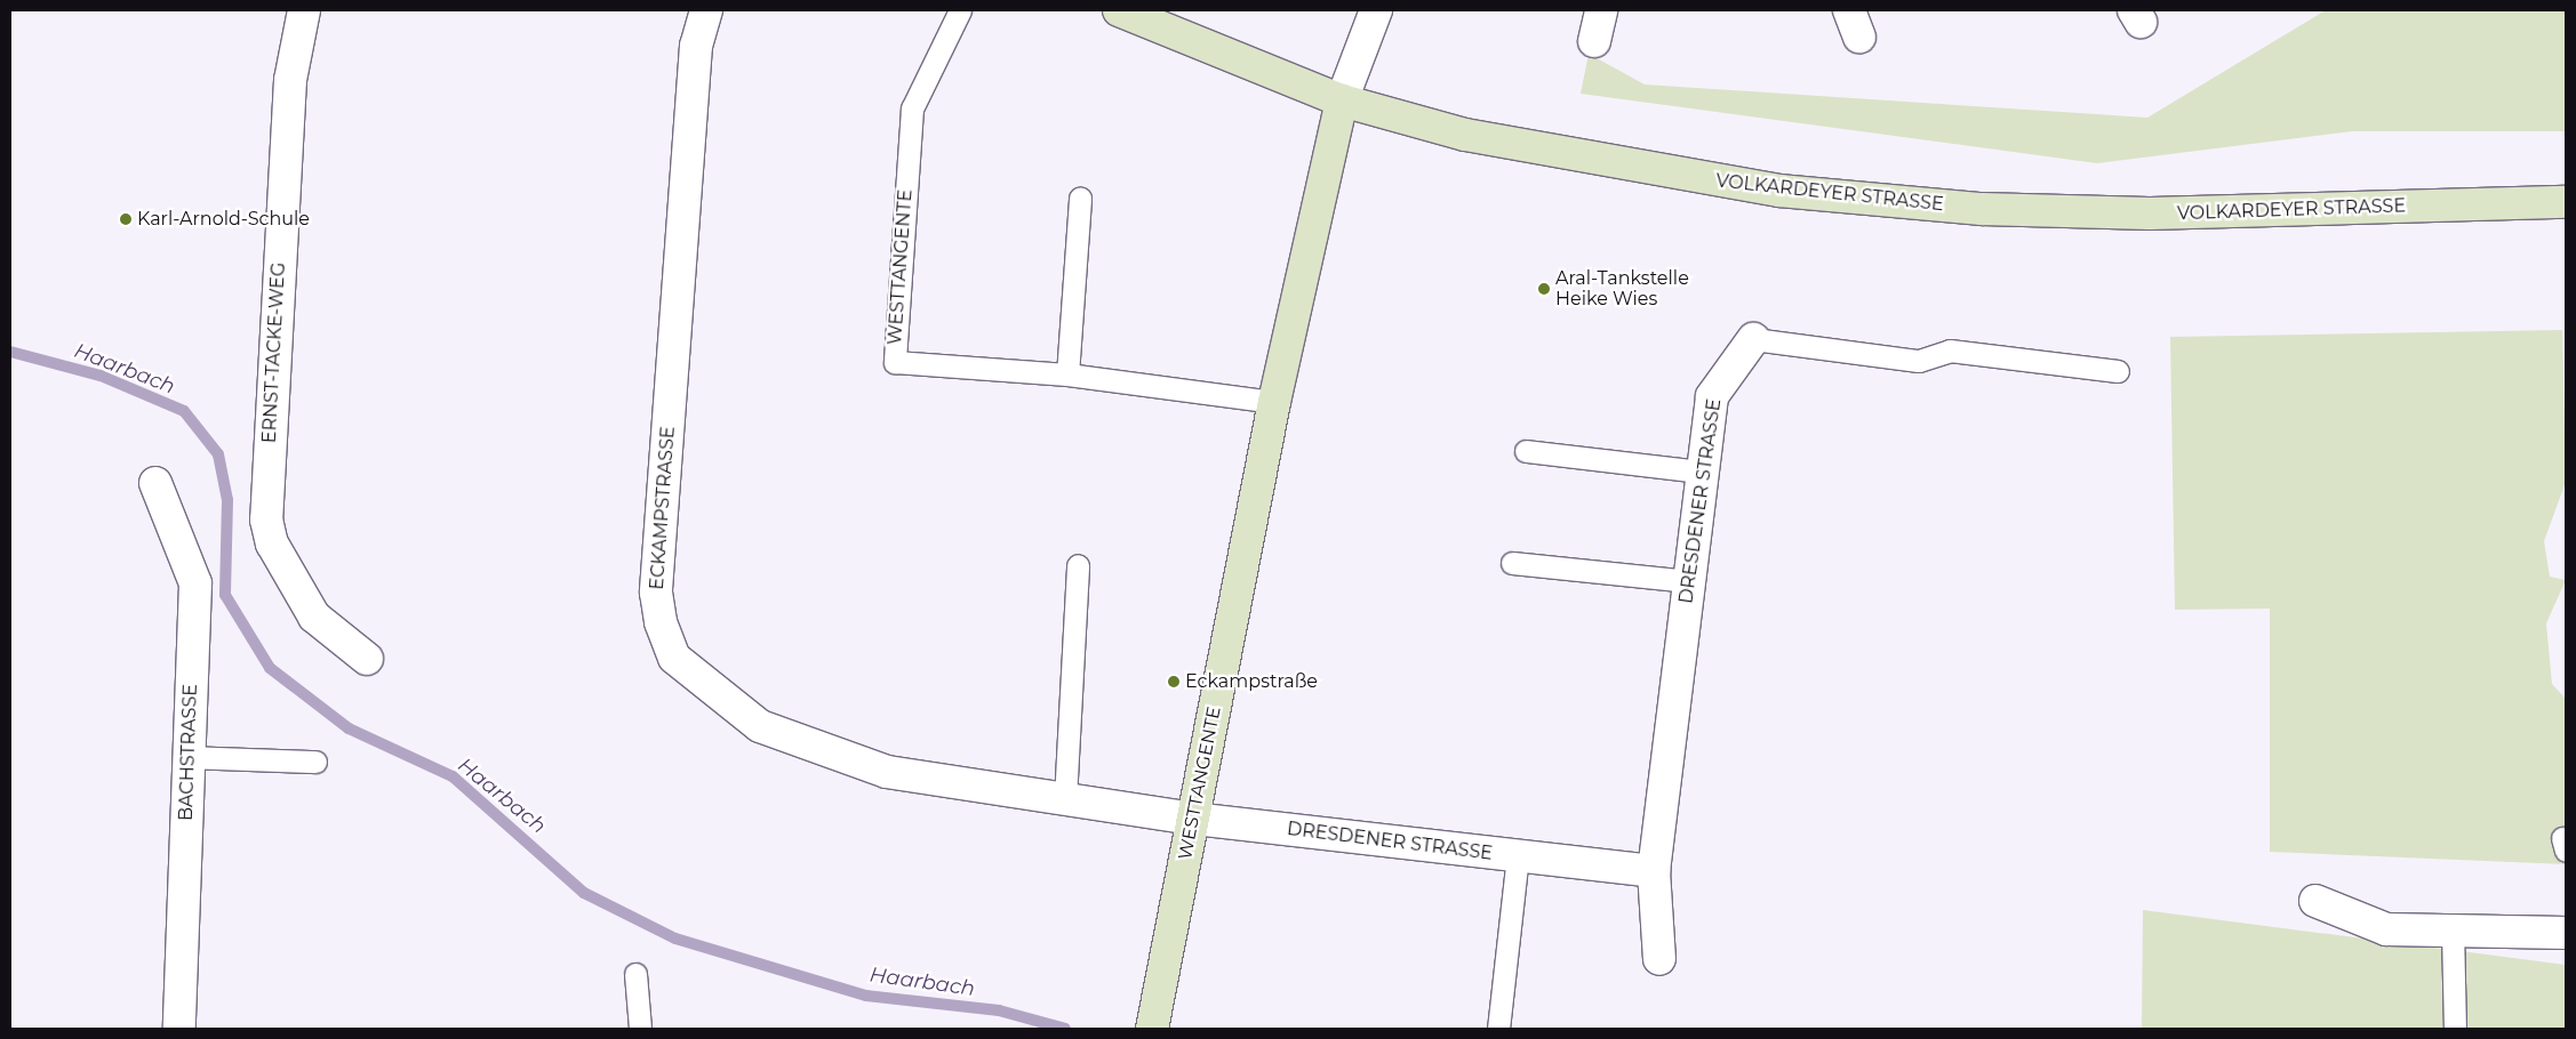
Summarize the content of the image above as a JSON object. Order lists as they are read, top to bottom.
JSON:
{
  "streets": {
    "main road": ["VOLKARDEYER STRASSE", "WESTTANGENTE"],
    "street": [
      "ERNST-TACKE-WEG",
      "DRESDENER STRASSE",
      "ECKAMPSTRASSE",
      "BACHSTRASSE"
    ]
  },
  "crossings": [
    ["VOLKARDEYER STRASSE", "WESTTANGENTE"],
    ["WESTTANGENTE", "DRESDENER STRASSE"],
    ["WESTTANGENTE", "ECKAMPSTRASSE"],
    ["DRESDENER STRASSE", "ECKAMPSTRASSE"]
  ],
  "water": ["Haarbach"],
  "places": ["Karl-Arnold-Schule", "Aral-Tankstelle Heike Wies", "Eckampstraße"]
}
